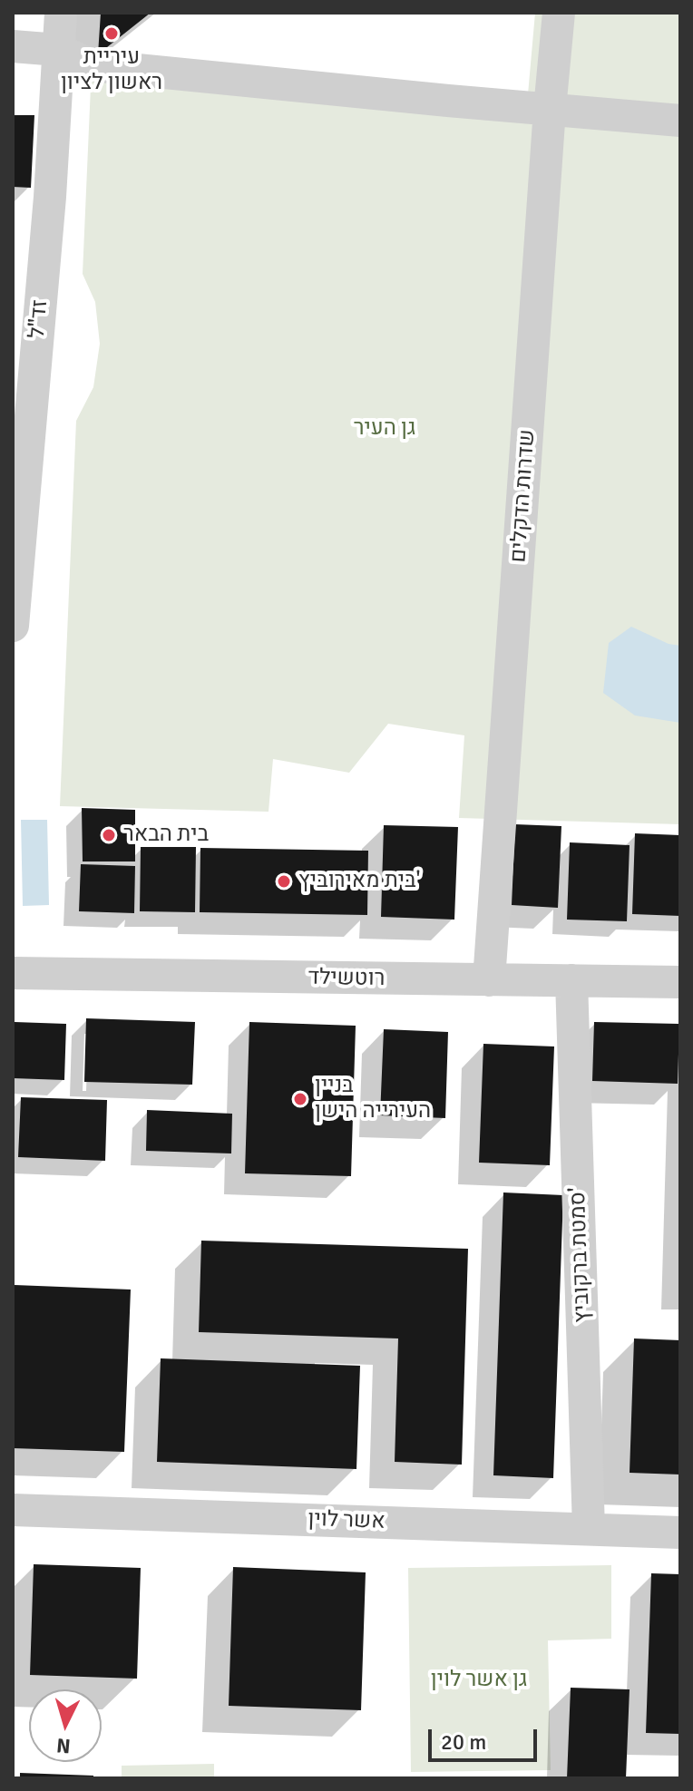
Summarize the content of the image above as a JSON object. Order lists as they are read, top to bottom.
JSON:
{
  "streets": {
    "street": [
      "זד\"ל",
      "שדרות הדקלים",
      "רוטשילד",
      "סמטת ברקוביץ'",
      "אשר לוין"
    ]
  },
  "crossings": [
    ["שדרות הדקלים", "רוטשילד"],
    ["רוטשילד", "סמטת ברקוביץ'"],
    ["סמטת ברקוביץ'", "אשר לוין"]
  ],
  "parks": ["גן העיר", "גן אשר לוין"],
  "places": [
    "עיריית ראשון לציון",
    "בית הבאר",
    "בית מאירוביץ'",
    "בניין העירייה הישן"
  ],
  "scale_bar": "20 m",
  "north": "bottom"
}
